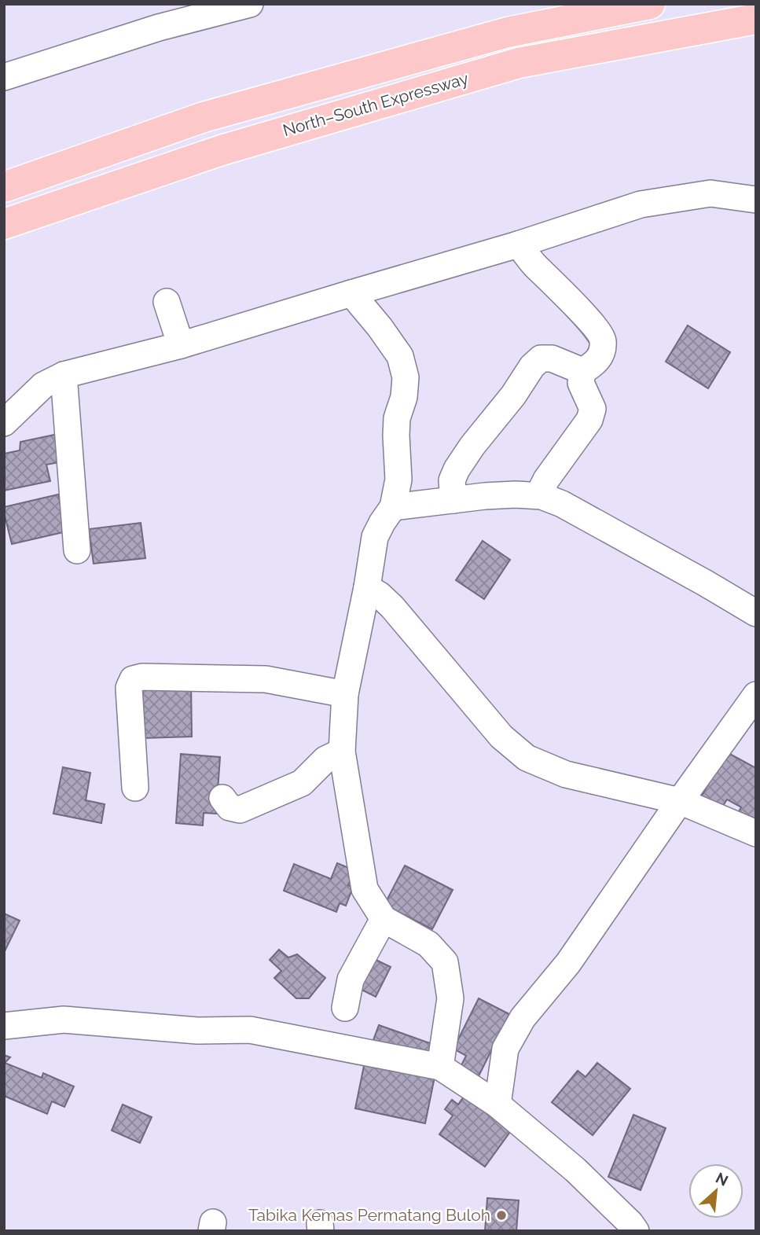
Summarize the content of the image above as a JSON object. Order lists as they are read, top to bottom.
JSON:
{
  "streets": {
    "highway": ["North–South Expressway"]
  },
  "places": ["Tabika Kemas Permatang Buloh"],
  "north": "top right"
}
